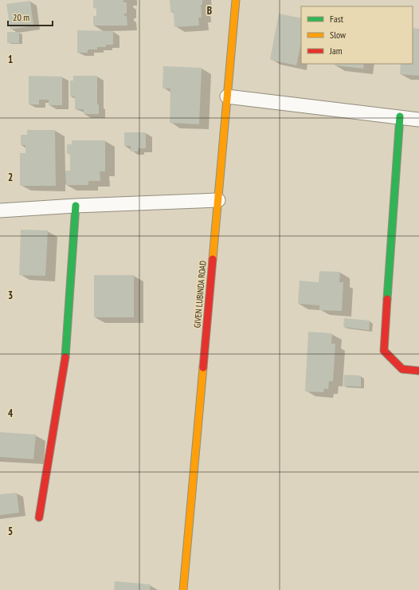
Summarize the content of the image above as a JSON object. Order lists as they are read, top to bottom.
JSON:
{
  "streets": {
    "street": ["GIVEN LUBINDA ROAD"]
  },
  "legend": ["Fast", "Slow", "Jam"],
  "scale_bar": "20 m",
  "grid": {
    "columns": ["B"],
    "rows": [
      "1",
      "2",
      "3",
      "4",
      "5"
    ]
  }
}
